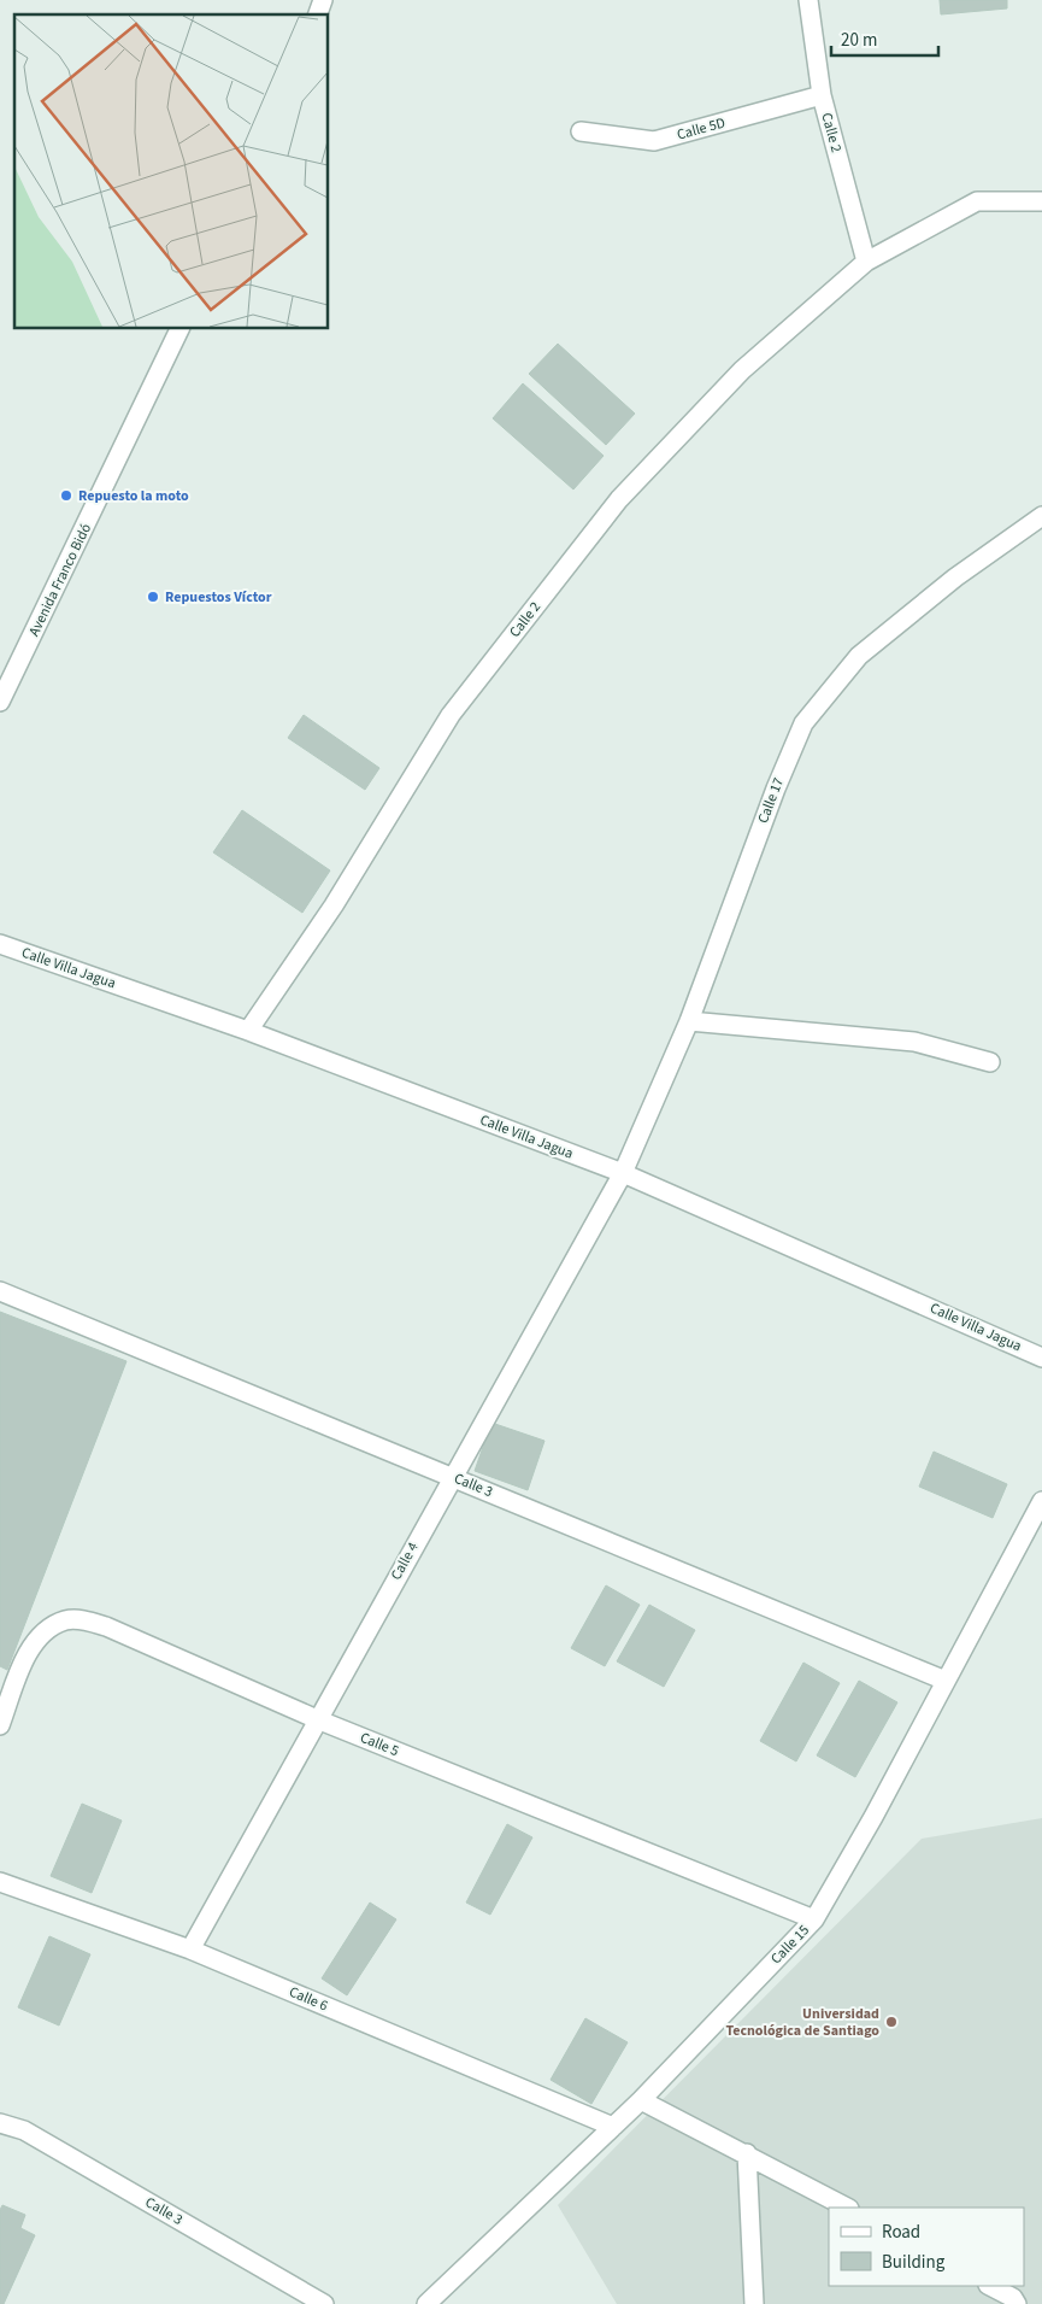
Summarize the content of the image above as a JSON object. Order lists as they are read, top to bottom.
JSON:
{
  "streets": {
    "street": [
      "Calle 5D",
      "Calle 2",
      "Avenida Franco Bidó",
      "Calle 17",
      "Calle Villa Jagua",
      "Calle 3",
      "Calle 4",
      "Calle 5",
      "Calle 15",
      "Calle 6"
    ]
  },
  "crossings": [
    ["Calle 5D", "Calle 2"],
    ["Calle 2", "Calle Villa Jagua"],
    ["Calle 17", "Calle Villa Jagua"],
    ["Calle 17", "Calle 4"],
    ["Calle Villa Jagua", "Calle 4"],
    ["Calle 3", "Calle 4"],
    ["Calle 3", "Calle 15"],
    ["Calle 4", "Calle 5"],
    ["Calle 4", "Calle 6"],
    ["Calle 5", "Calle 15"],
    ["Calle 15", "Calle 6"]
  ],
  "places": ["Repuesto la moto", "Repuestos Víctor", "Universidad Tecnológica de Santiago"],
  "legend": ["Road", "Building"],
  "scale_bar": "20 m"
}
